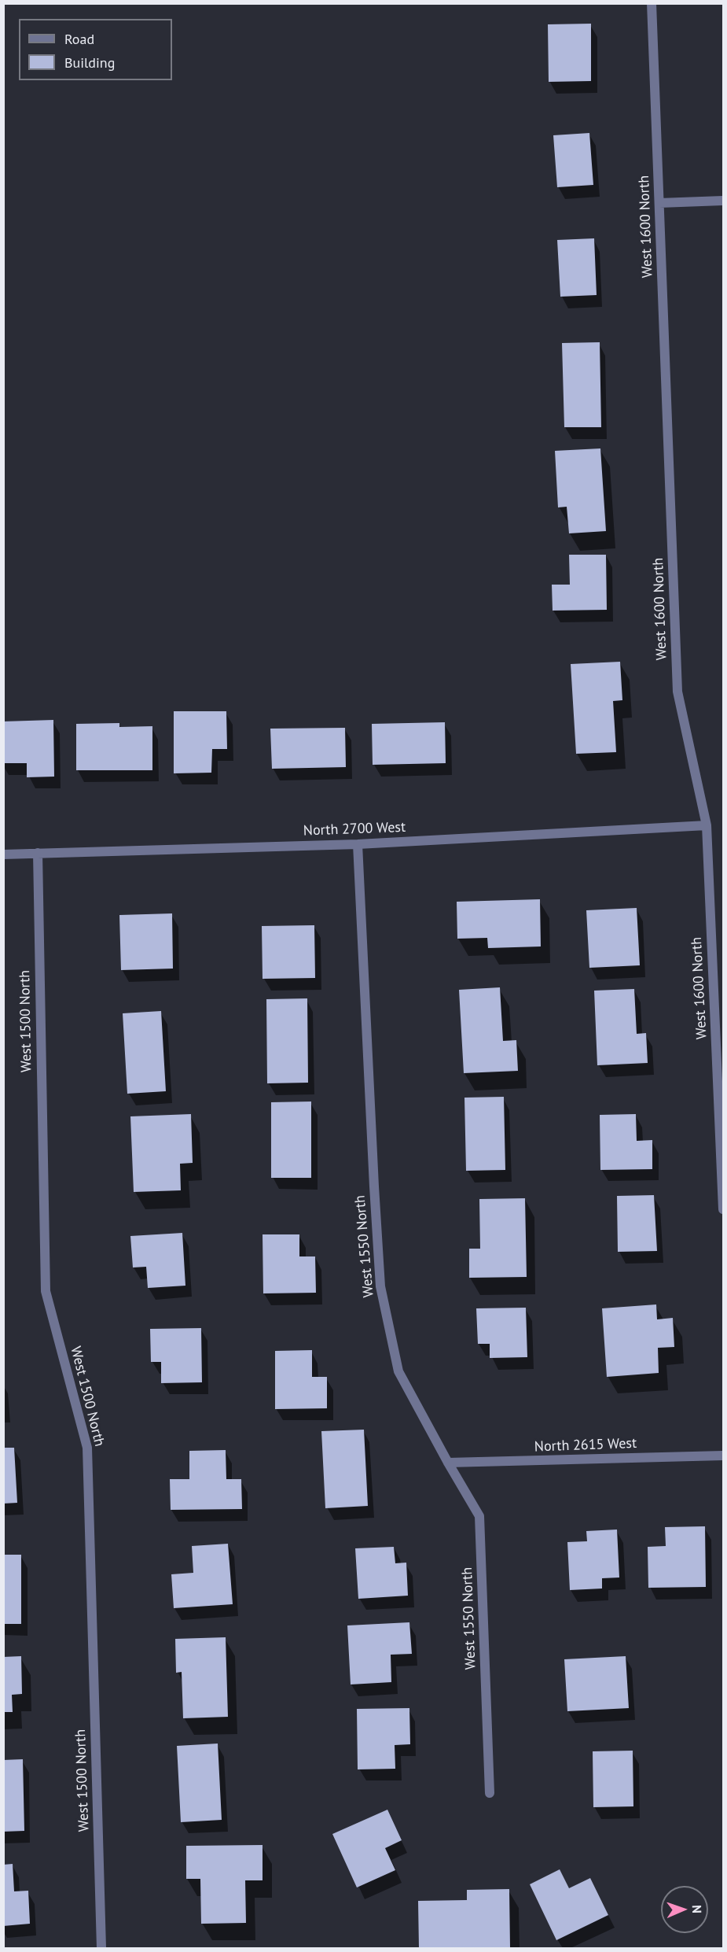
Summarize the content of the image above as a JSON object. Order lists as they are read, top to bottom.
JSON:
{
  "streets": {
    "street": [
      "West 1600 North",
      "North 2700 West",
      "West 1500 North",
      "West 1550 North",
      "North 2615 West"
    ]
  },
  "crossings": [
    ["West 1600 North", "North 2700 West"],
    ["North 2700 West", "West 1500 North"],
    ["North 2700 West", "West 1550 North"],
    ["West 1550 North", "North 2615 West"]
  ],
  "legend": ["Road", "Building"],
  "north": "right"
}
